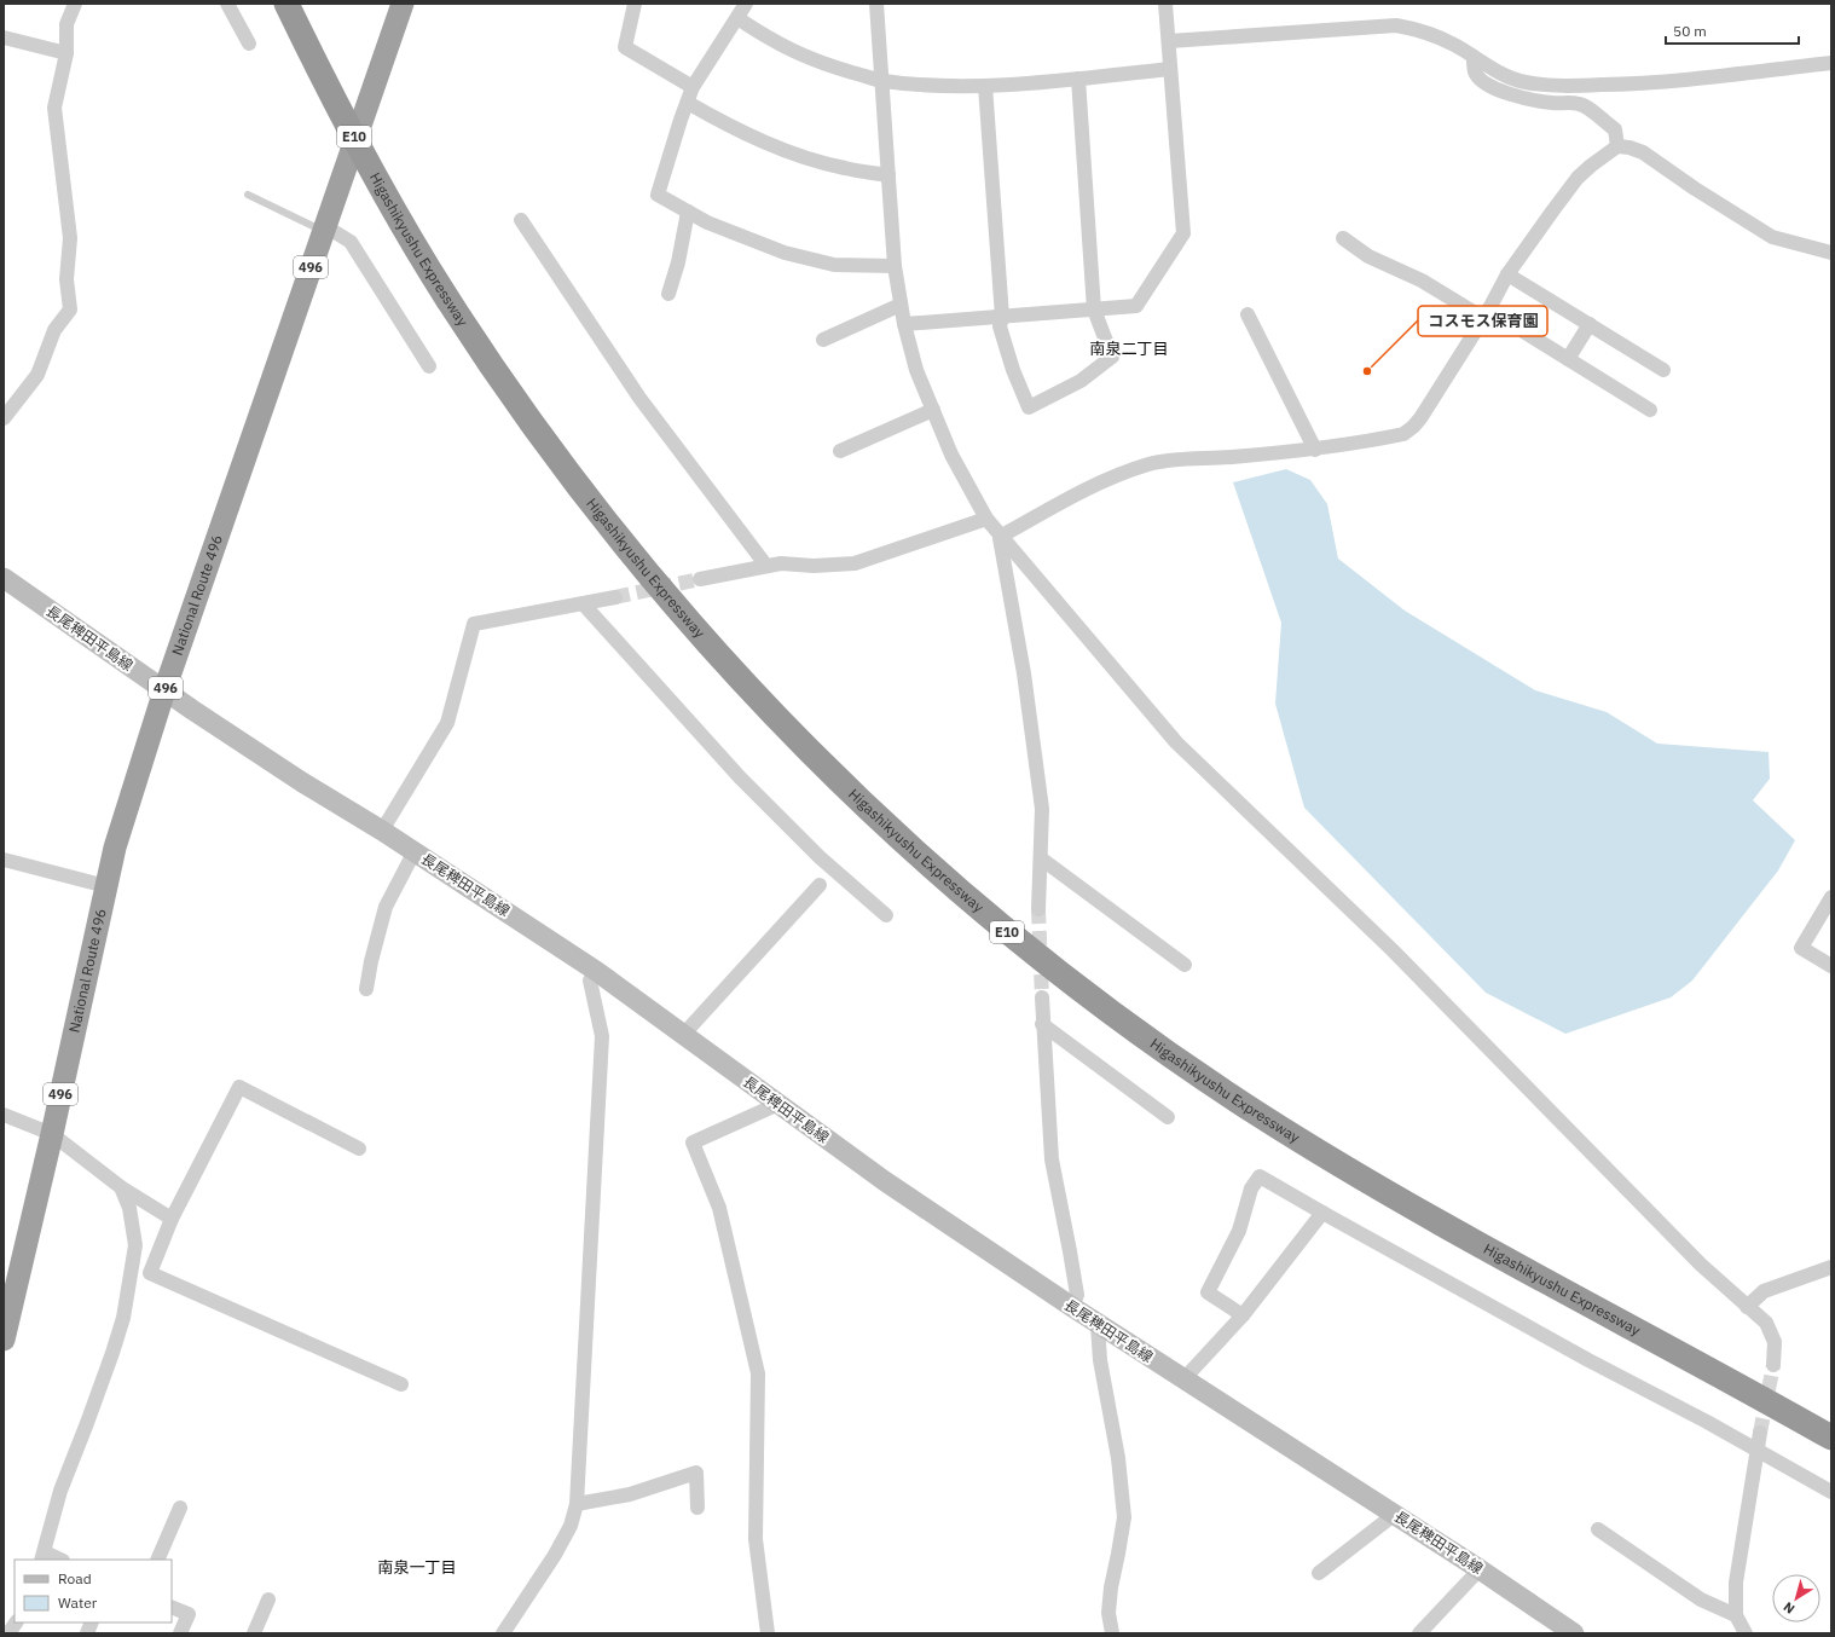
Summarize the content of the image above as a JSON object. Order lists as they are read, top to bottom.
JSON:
{
  "streets": {
    "highway": [
      "E10",
      "Higashikyushu Expressway",
      "496",
      "National Route 496"
    ],
    "main road": ["長尾稗田平島線"]
  },
  "crossings": [
    ["National Route 496", "長尾稗田平島線"]
  ],
  "districts": ["南泉二丁目", "南泉一丁目"],
  "places": ["コスモス保育園"],
  "legend": ["Road", "Water"],
  "scale_bar": "50 m",
  "north": "bottom left"
}
